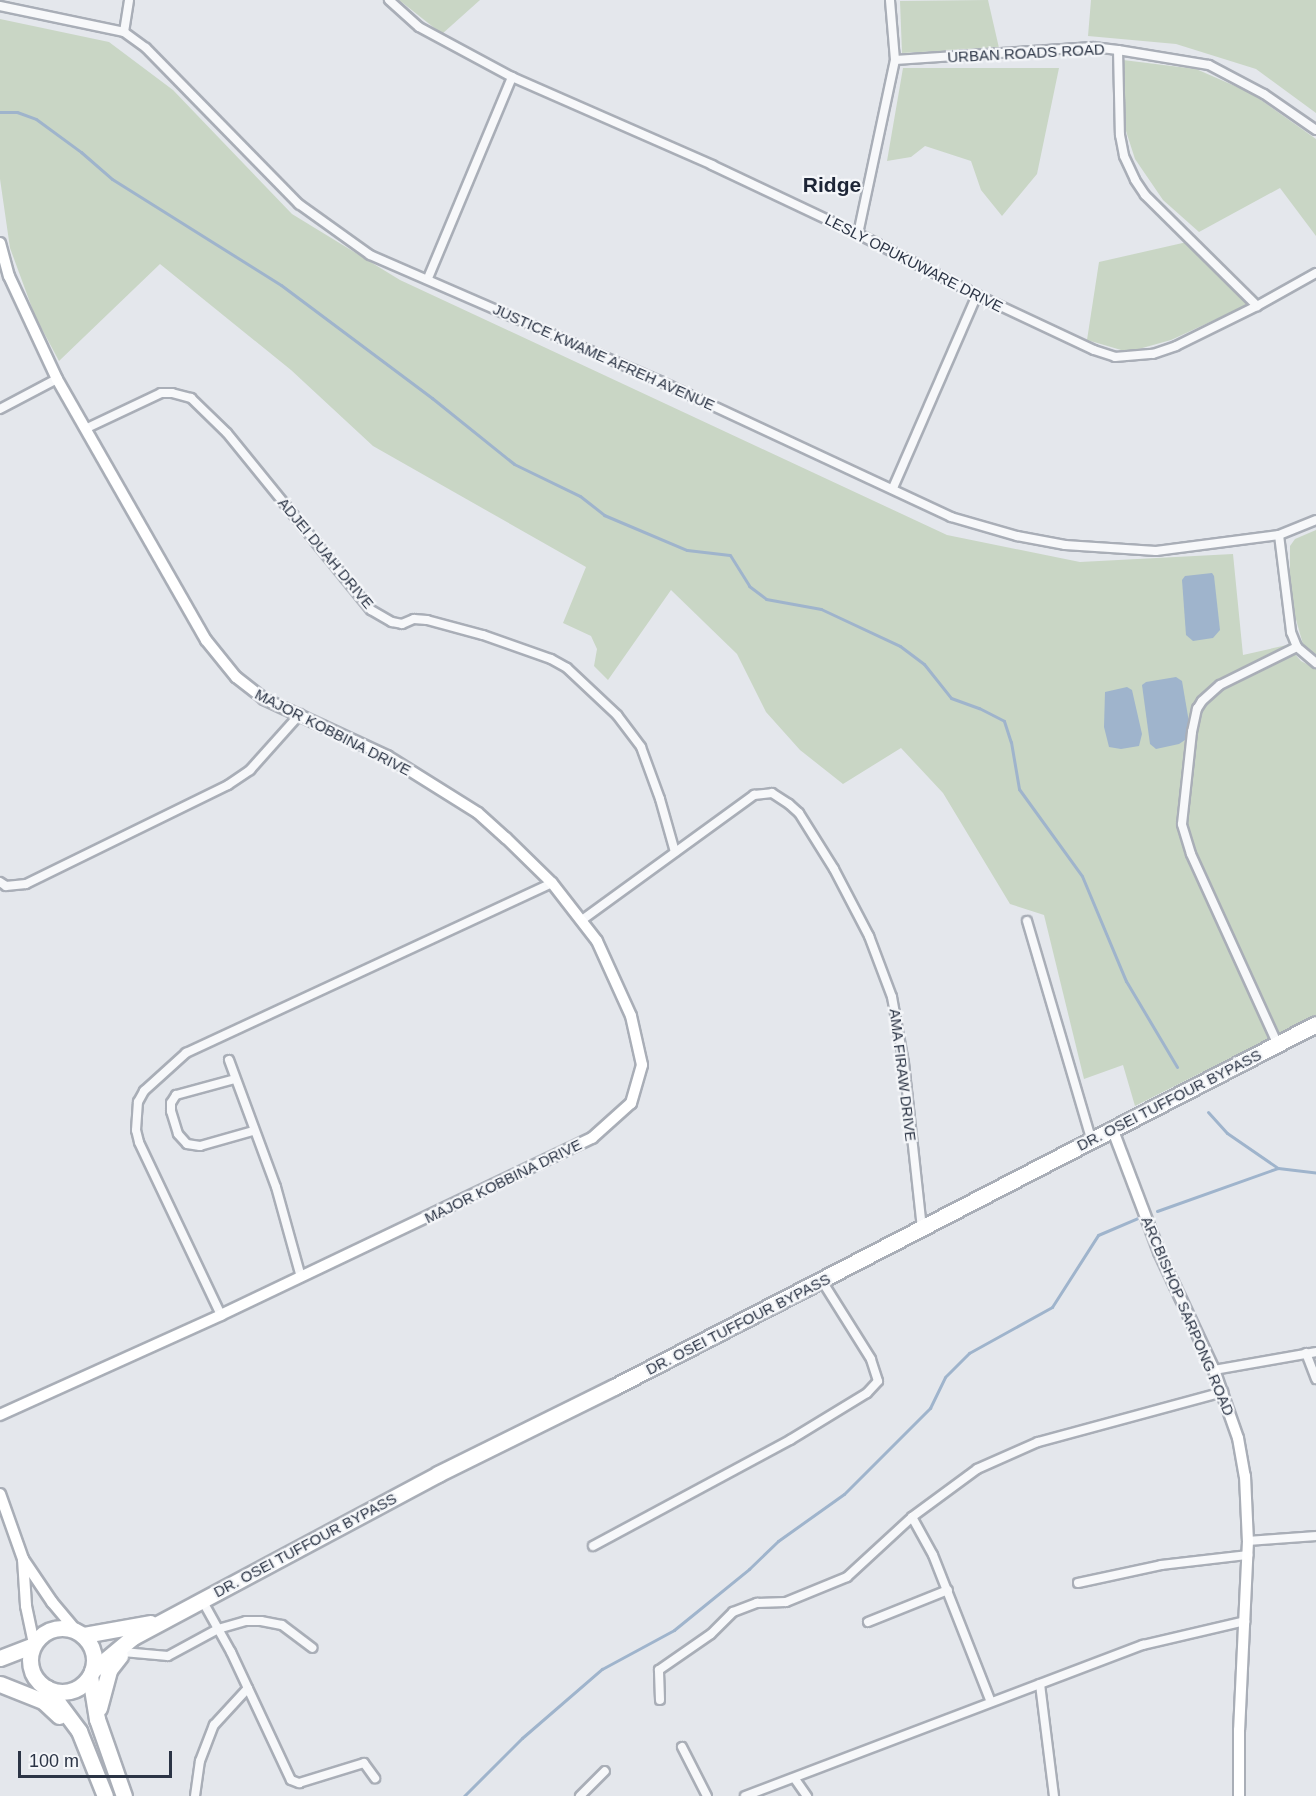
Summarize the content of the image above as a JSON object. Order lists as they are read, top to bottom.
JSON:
{
  "streets": {
    "highway": ["DR. OSEI TUFFOUR BYPASS"],
    "street": [
      "URBAN ROADS ROAD",
      "LESLY OPUKUWARE DRIVE",
      "JUSTICE KWAME AFREH AVENUE",
      "ADJEI DUAH DRIVE",
      "MAJOR KOBBINA DRIVE",
      "AMA FIRAW DRIVE",
      "ARCBISHOP SARPONG ROAD"
    ]
  },
  "crossings": [
    ["ADJEI DUAH DRIVE", "MAJOR KOBBINA DRIVE"],
    ["ADJEI DUAH DRIVE", "AMA FIRAW DRIVE"],
    ["MAJOR KOBBINA DRIVE", "AMA FIRAW DRIVE"],
    ["AMA FIRAW DRIVE", "DR. OSEI TUFFOUR BYPASS"],
    ["DR. OSEI TUFFOUR BYPASS", "ARCBISHOP SARPONG ROAD"]
  ],
  "districts": ["Ridge"],
  "scale_bar": "100 m"
}
